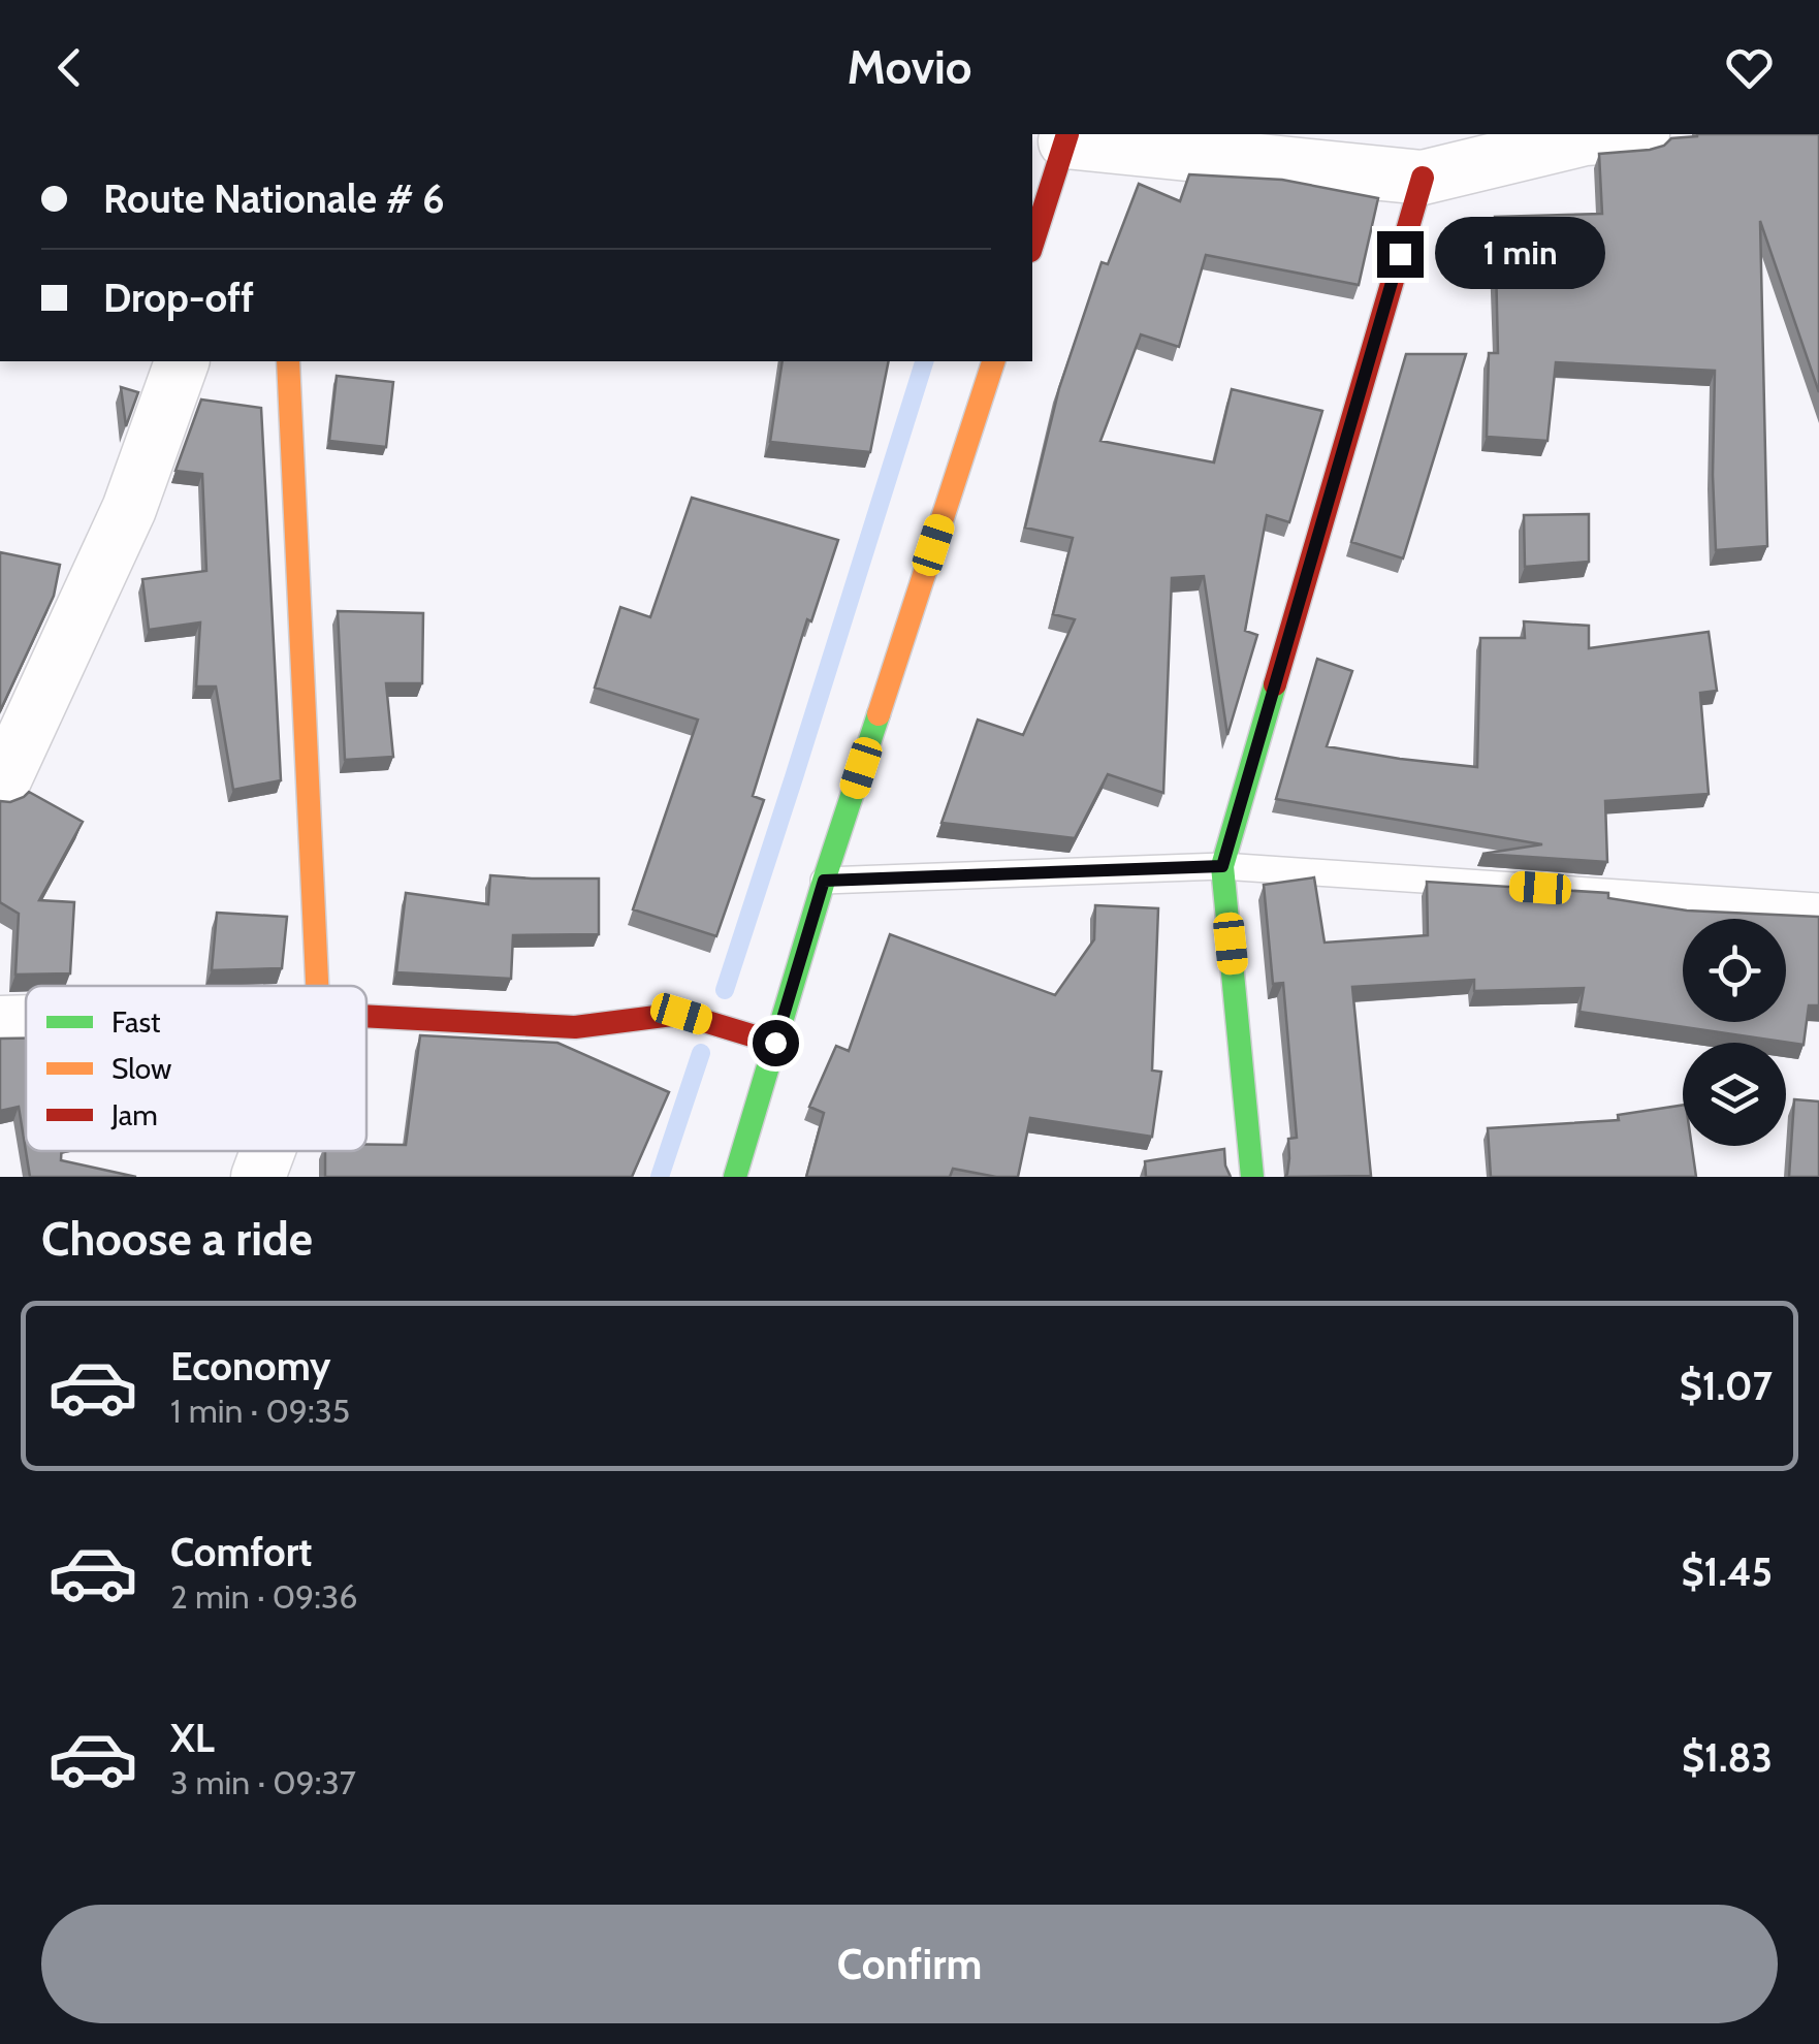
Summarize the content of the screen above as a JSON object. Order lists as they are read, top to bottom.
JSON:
{
  "legend": ["Fast", "Slow", "Jam"],
  "page": {
    "header": "Movio",
    "banner": ["Route Nationale # 6", "Drop-off"],
    "bubble": "1 min",
    "heading": "Choose a ride",
    "list": [
      {
        "name": "Economy",
        "note": "1 min · 09:35",
        "value": "$1.07"
      },
      {
        "name": "Comfort",
        "note": "2 min · 09:36",
        "value": "$1.45"
      },
      {
        "name": "XL",
        "note": "3 min · 09:37",
        "value": "$1.83"
      }
    ],
    "buttons": "Confirm"
  }
}
